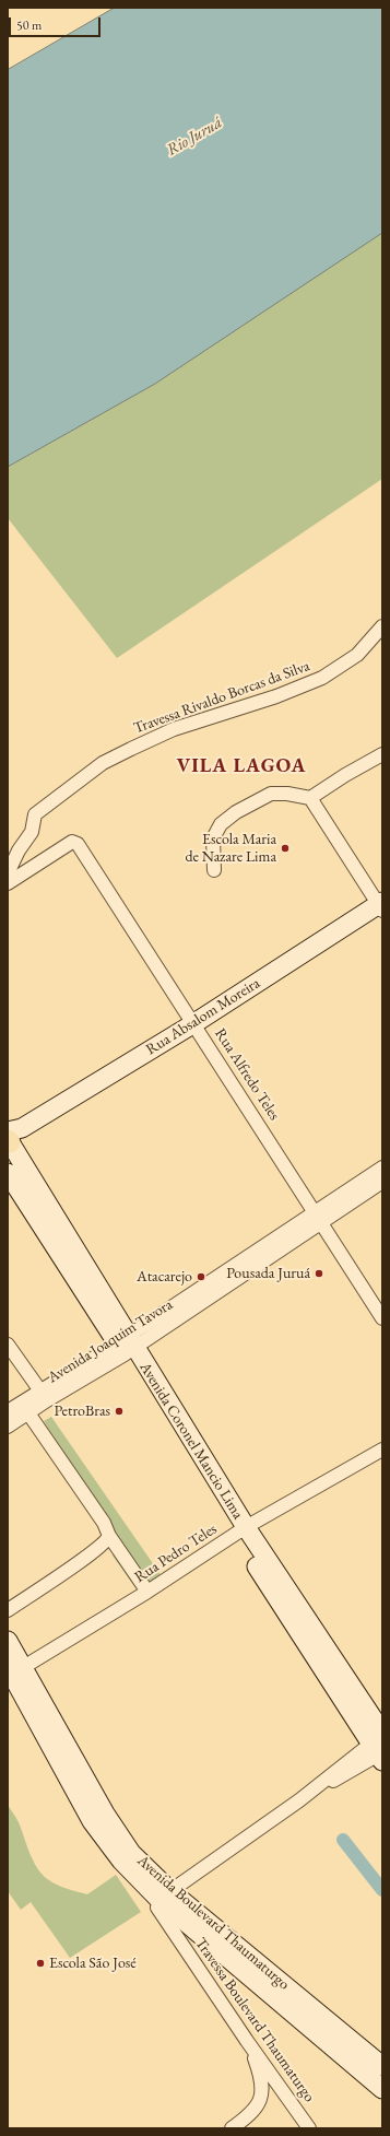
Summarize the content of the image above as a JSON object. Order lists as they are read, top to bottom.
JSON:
{
  "streets": {
    "main road": ["Rua Absalom Moreira", "Avenida Coronel Mancio Lima", "Avenida Boulevard Thaumaturgo"],
    "street": [
      "Travessa Rivaldo Borcas da Silva",
      "Rua Alfredo Teles",
      "Avenida Joaquim Tavora",
      "Rua Pedro Teles",
      "Travessa Boulevard Thaumaturgo"
    ]
  },
  "crossings": [
    ["Rua Absalom Moreira", "Rua Alfredo Teles"],
    ["Rua Absalom Moreira", "Avenida Coronel Mancio Lima"],
    ["Rua Alfredo Teles", "Avenida Joaquim Tavora"],
    ["Avenida Joaquim Tavora", "Avenida Coronel Mancio Lima"],
    ["Avenida Coronel Mancio Lima", "Rua Pedro Teles"],
    ["Rua Pedro Teles", "Avenida Boulevard Thaumaturgo"],
    ["Avenida Boulevard Thaumaturgo", "Travessa Boulevard Thaumaturgo"]
  ],
  "districts": ["VILA LAGOA"],
  "water": ["Rio Juruá"],
  "places": [
    "Escola Maria de Nazare Lima",
    "Pousada Juruá",
    "Atacarejo",
    "PetroBras",
    "Escola São José"
  ],
  "scale_bar": "50 m"
}
